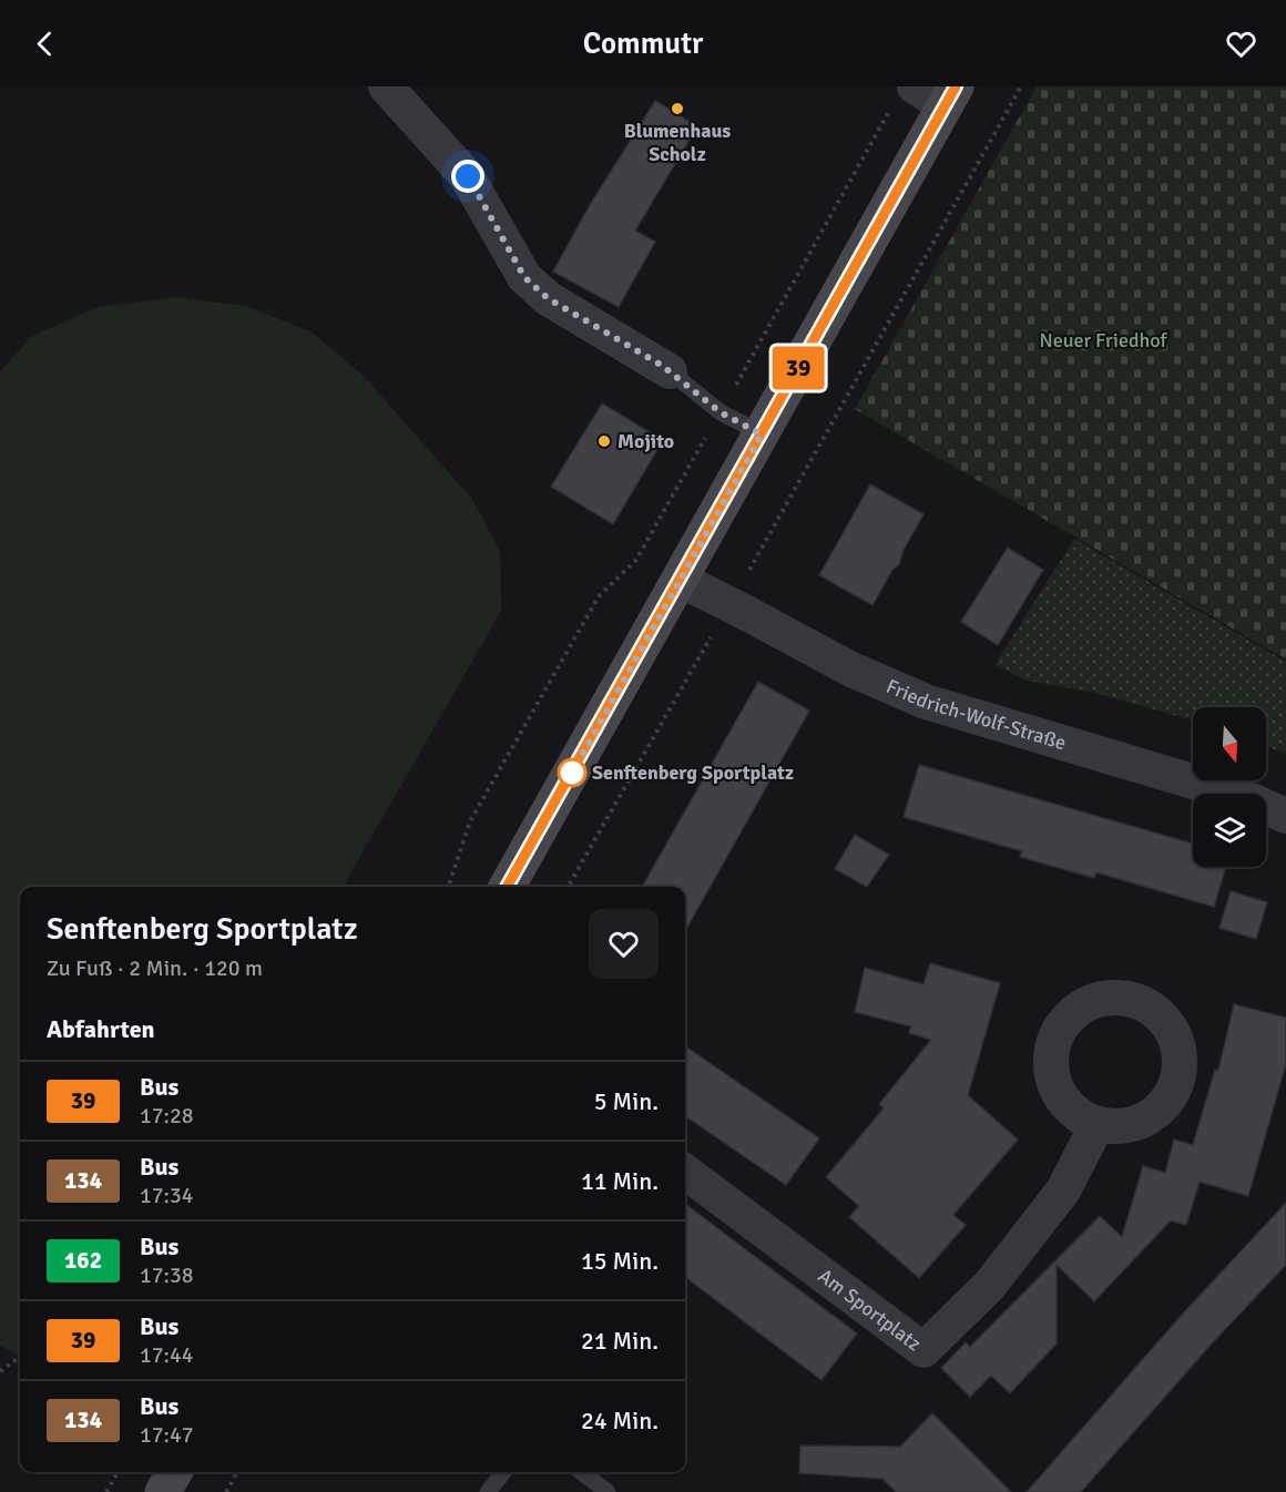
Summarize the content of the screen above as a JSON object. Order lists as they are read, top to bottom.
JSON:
{
  "streets": {
    "street": ["Friedrich-Wolf-Straße", "Am Sportplatz"]
  },
  "parks": ["Neuer Friedhof"],
  "places": ["Blumenhaus Scholz", "Mojito", "Senftenberg Sportplatz"],
  "lines": ["bus line 39"],
  "north": "bottom",
  "page": {
    "header": "Commutr",
    "on_map": "39",
    "heading": [
      ["Senftenberg Sportplatz", "Zu Fuß · 2 Min. · 120 m"],
      "Abfahrten"
    ],
    "list": [
      {
        "mark": "39",
        "name": "Bus",
        "note": "17:28",
        "value": "5 Min."
      },
      {
        "mark": "134",
        "name": "Bus",
        "note": "17:34",
        "value": "11 Min."
      },
      {
        "mark": "162",
        "name": "Bus",
        "note": "17:38",
        "value": "15 Min."
      },
      {
        "mark": "39",
        "name": "Bus",
        "note": "17:44",
        "value": "21 Min."
      },
      {
        "mark": "134",
        "name": "Bus",
        "note": "17:47",
        "value": "24 Min."
      }
    ]
  }
}
